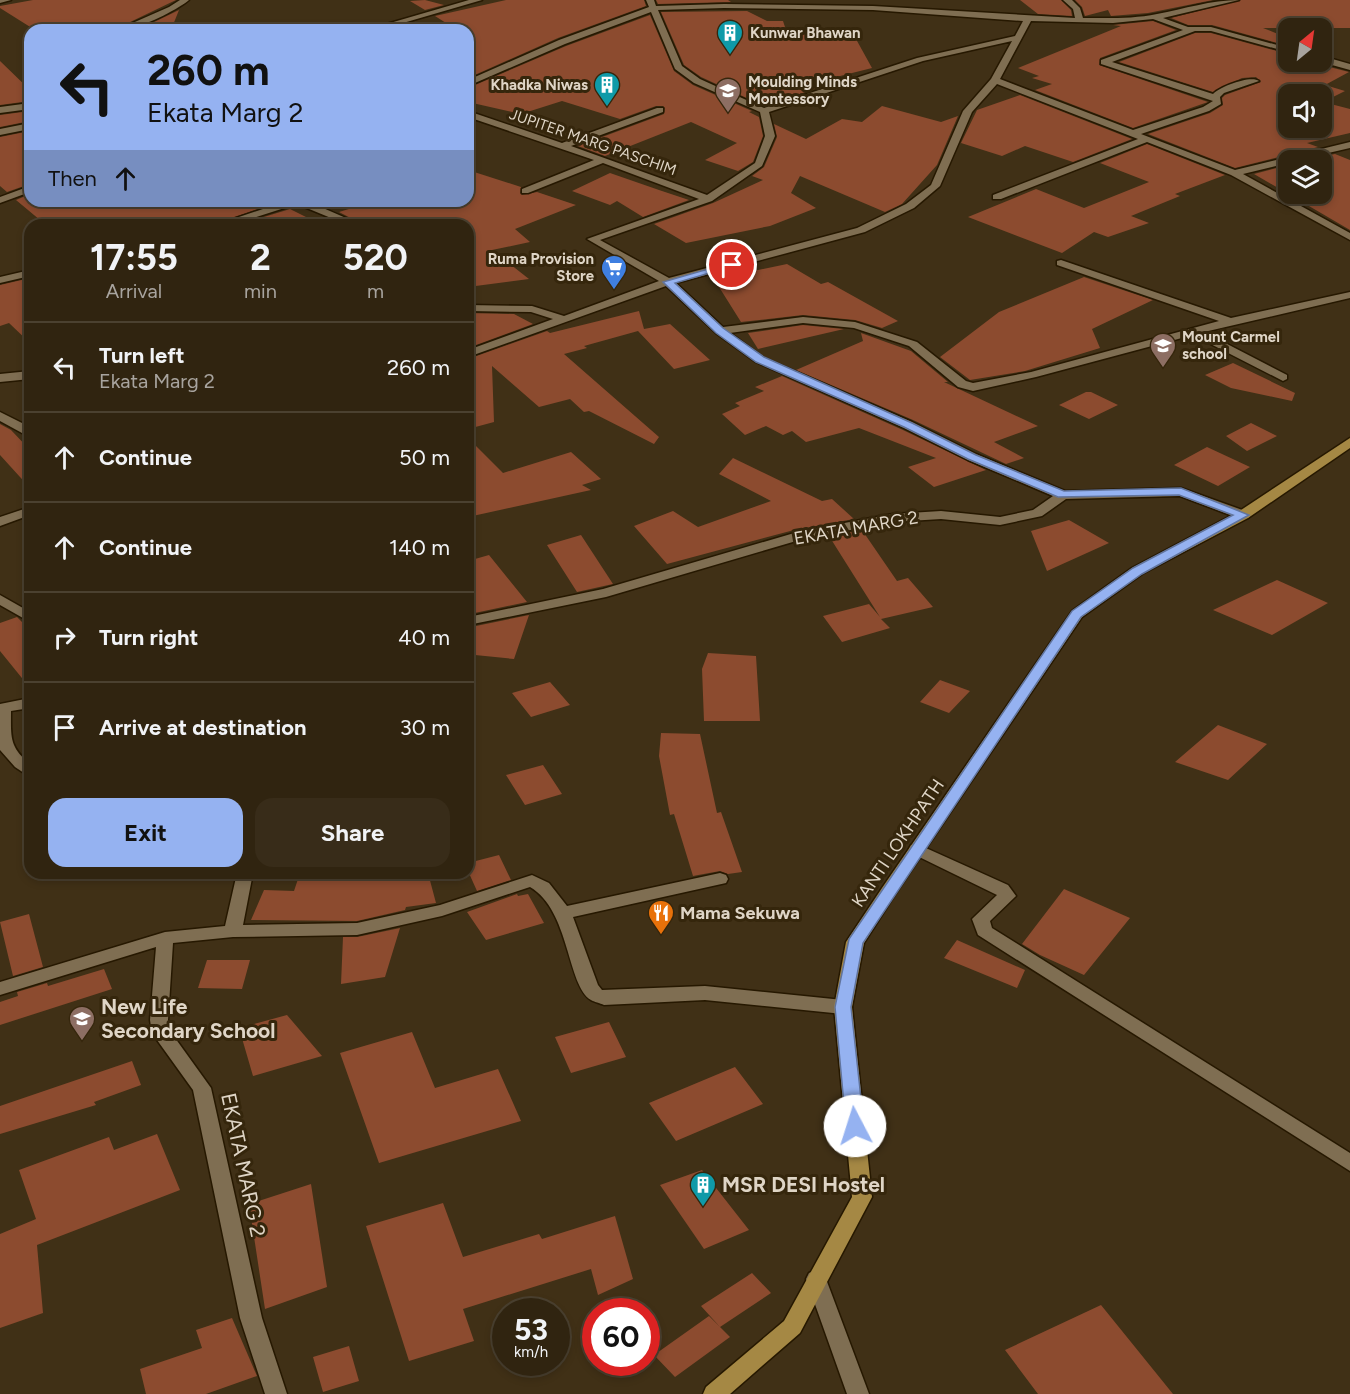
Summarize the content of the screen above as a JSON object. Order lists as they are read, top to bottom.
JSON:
{
  "streets": {
    "main road": ["KANTI LOKHPATH"],
    "street": ["JUPITER MARG PASCHIM", "EKATA MARG 2"]
  },
  "places": {
    "building": ["Kunwar Bhawan", "Khadka Niwas", "MSR DESI Hostel"],
    "school or university": ["Moulding Minds Montessory", "Mount Carmel school", "New Life Secondary School"],
    "supermarket": ["Ruma Provision Store"],
    "restaurant": ["Mama Sekuwa"]
  },
  "north": "top right",
  "page": {
    "turn": ["260 m", "Ekata Marg 2"],
    "then": "Then",
    "eta": [
      "17:55",
      "Arrival",
      "2",
      "min",
      "520",
      "m"
    ],
    "list": [
      {
        "name": "Turn left",
        "note": "Ekata Marg 2",
        "value": "260 m"
      },
      {
        "name": "Continue",
        "value": "50 m"
      },
      {
        "name": "Continue",
        "value": "140 m"
      },
      {
        "name": "Turn right",
        "value": "40 m"
      },
      {
        "name": "Arrive at destination",
        "value": "30 m"
      }
    ],
    "buttons": ["Exit", "Share"],
    "speed": "53 km/h",
    "limit": "60"
  }
}
